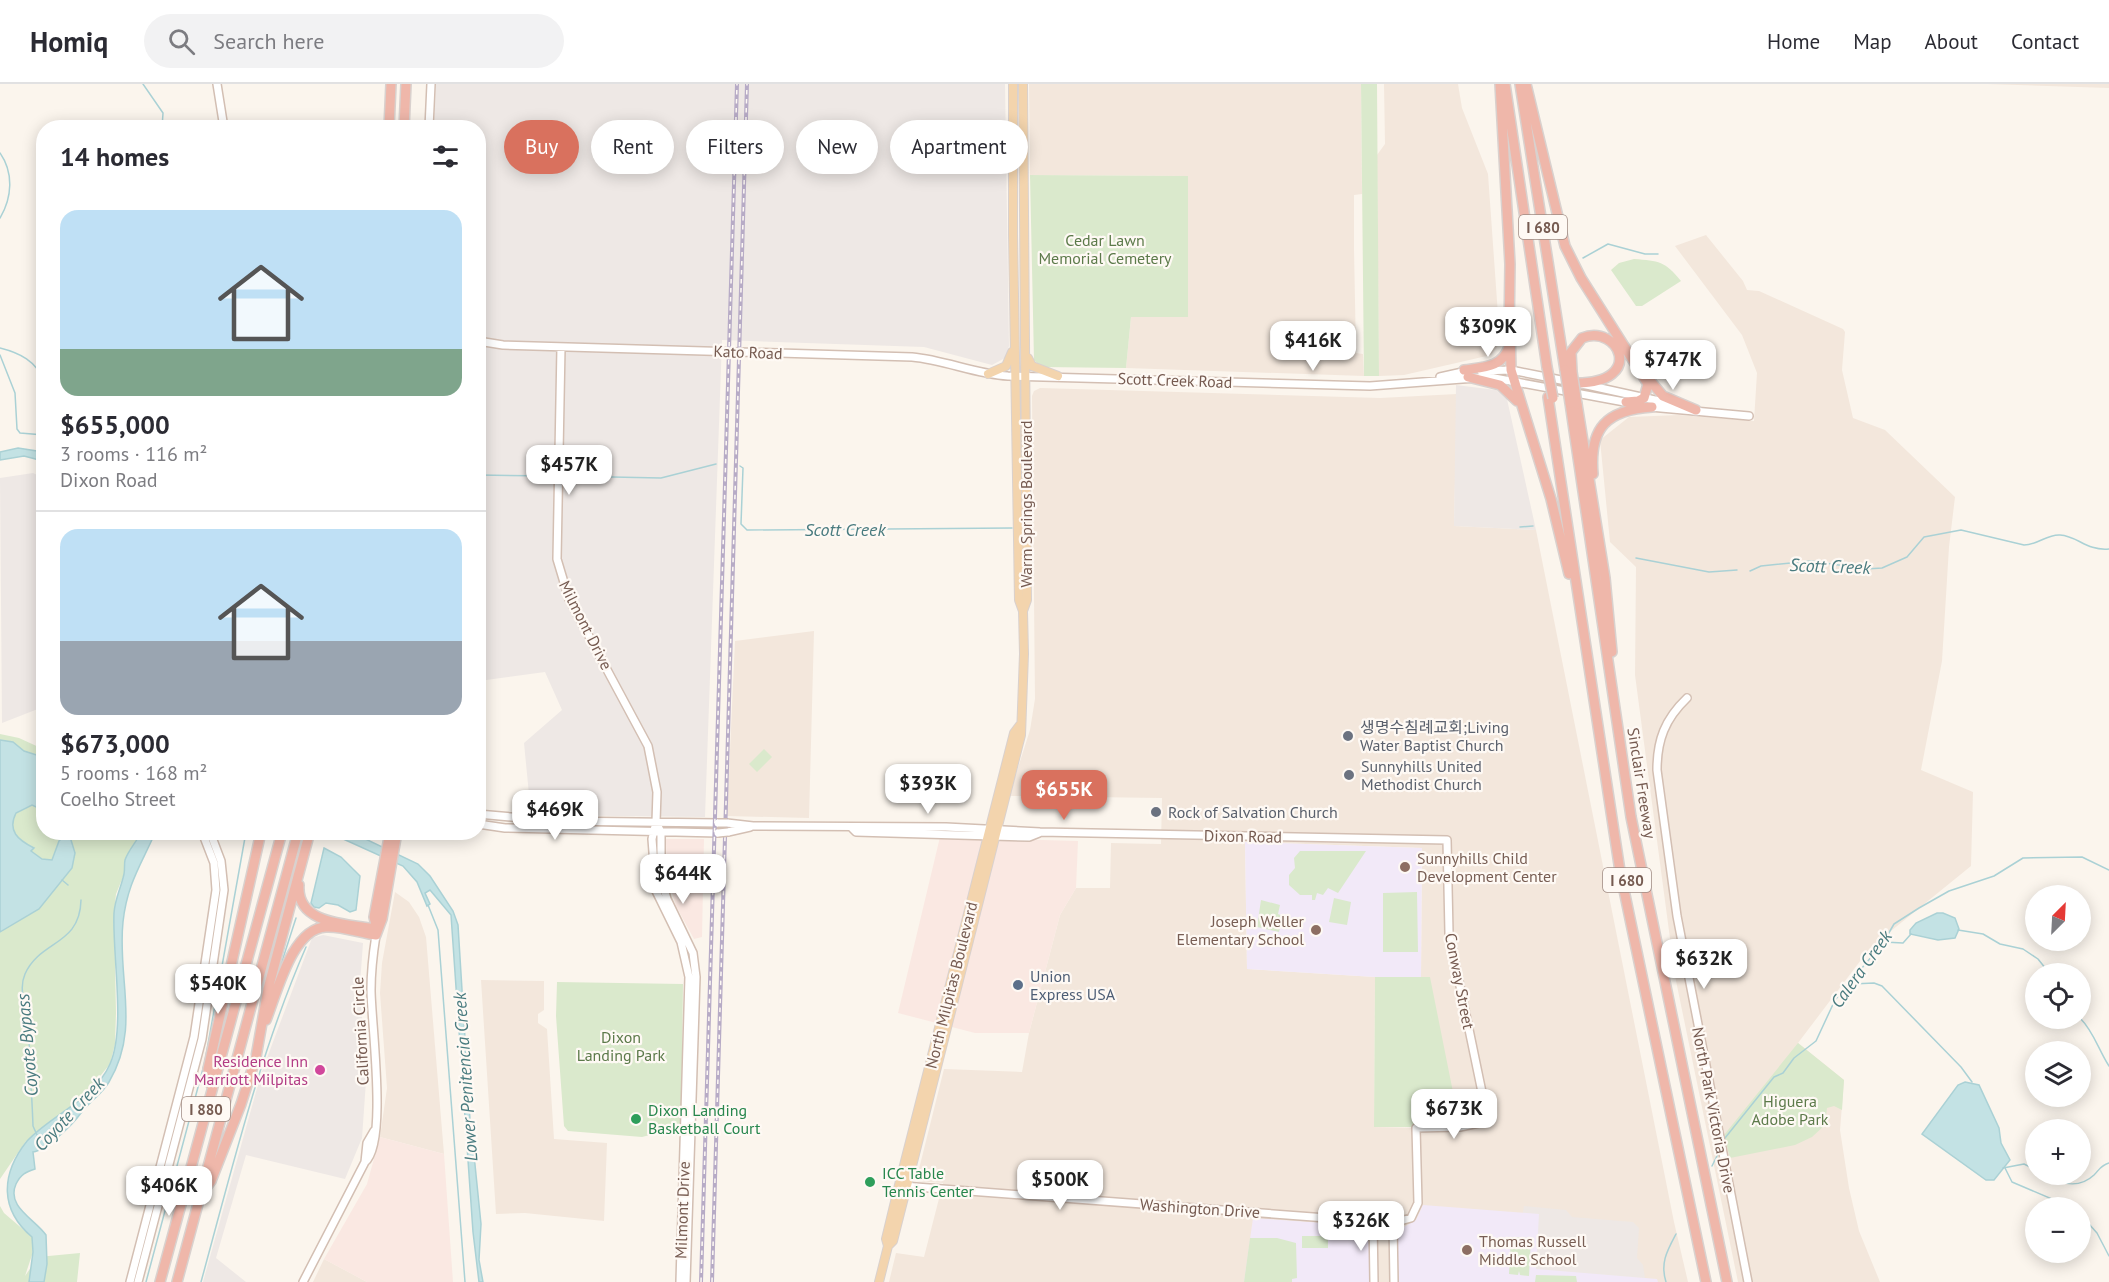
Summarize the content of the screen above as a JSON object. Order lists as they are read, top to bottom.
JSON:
{
  "streets": {
    "highway": [
      "I 680",
      "Sinclair Freeway",
      "California Circle",
      "I 880"
    ],
    "main road": ["Warm Springs Boulevard", "North Milpitas Boulevard"],
    "street": [
      "Kato Road",
      "Scott Creek Road",
      "Milmont Drive",
      "Dixon Road",
      "Conway Street",
      "North Park Victoria Drive",
      "Washington Drive"
    ]
  },
  "crossings": [
    ["Kato Road", "Scott Creek Road"],
    ["Kato Road", "Warm Springs Boulevard"],
    ["Kato Road", "Milmont Drive"],
    ["Scott Creek Road", "Warm Springs Boulevard"],
    ["Warm Springs Boulevard", "North Milpitas Boulevard"],
    ["Dixon Road", "Conway Street"],
    ["Dixon Road", "North Milpitas Boulevard"],
    ["Conway Street", "Washington Drive"],
    ["North Milpitas Boulevard", "Washington Drive"]
  ],
  "water": [
    "Scott Creek",
    "Calera Creek",
    "Coyote Bypass",
    "Lower Penitencia Creek",
    "Coyote Creek"
  ],
  "parks": ["Cedar Lawn Memorial Cemetery", "Dixon Landing Park", "Higuera Adobe Park"],
  "places": [
    "생명수침례교회;Living Water Baptist Church",
    "Sunnyhills United Methodist Church",
    "Rock of Salvation Church",
    "Sunnyhills Child Development Center",
    "Joseph Weller Elementary School",
    "Union Express USA",
    "Residence Inn Marriott Milpitas",
    "Dixon Landing Basketball Court",
    "ICC Table Tennis Center",
    "Thomas Russell Middle School"
  ],
  "north": "top right",
  "page": {
    "header": "Homiq",
    "search": "Search here",
    "nav": [
      "Home",
      "Map",
      "About",
      "Contact"
    ],
    "chip": [
      "Buy",
      "Rent",
      "Filters",
      "New",
      "Apartment"
    ],
    "heading": "14 homes",
    "list": [
      {
        "name": "$655,000",
        "note": "3 rooms · 116 m² · Dixon Road"
      },
      {
        "name": "$673,000",
        "note": "5 rooms · 168 m² · Coelho Street"
      }
    ],
    "price": [
      "$309K",
      "$416K",
      "$747K",
      "$457K",
      "$393K",
      "$655K",
      "$469K",
      "$644K",
      "$632K",
      "$540K",
      "$673K",
      "$500K",
      "$406K",
      "$326K"
    ],
    "map_buttons": ["+", "−"]
  }
}
